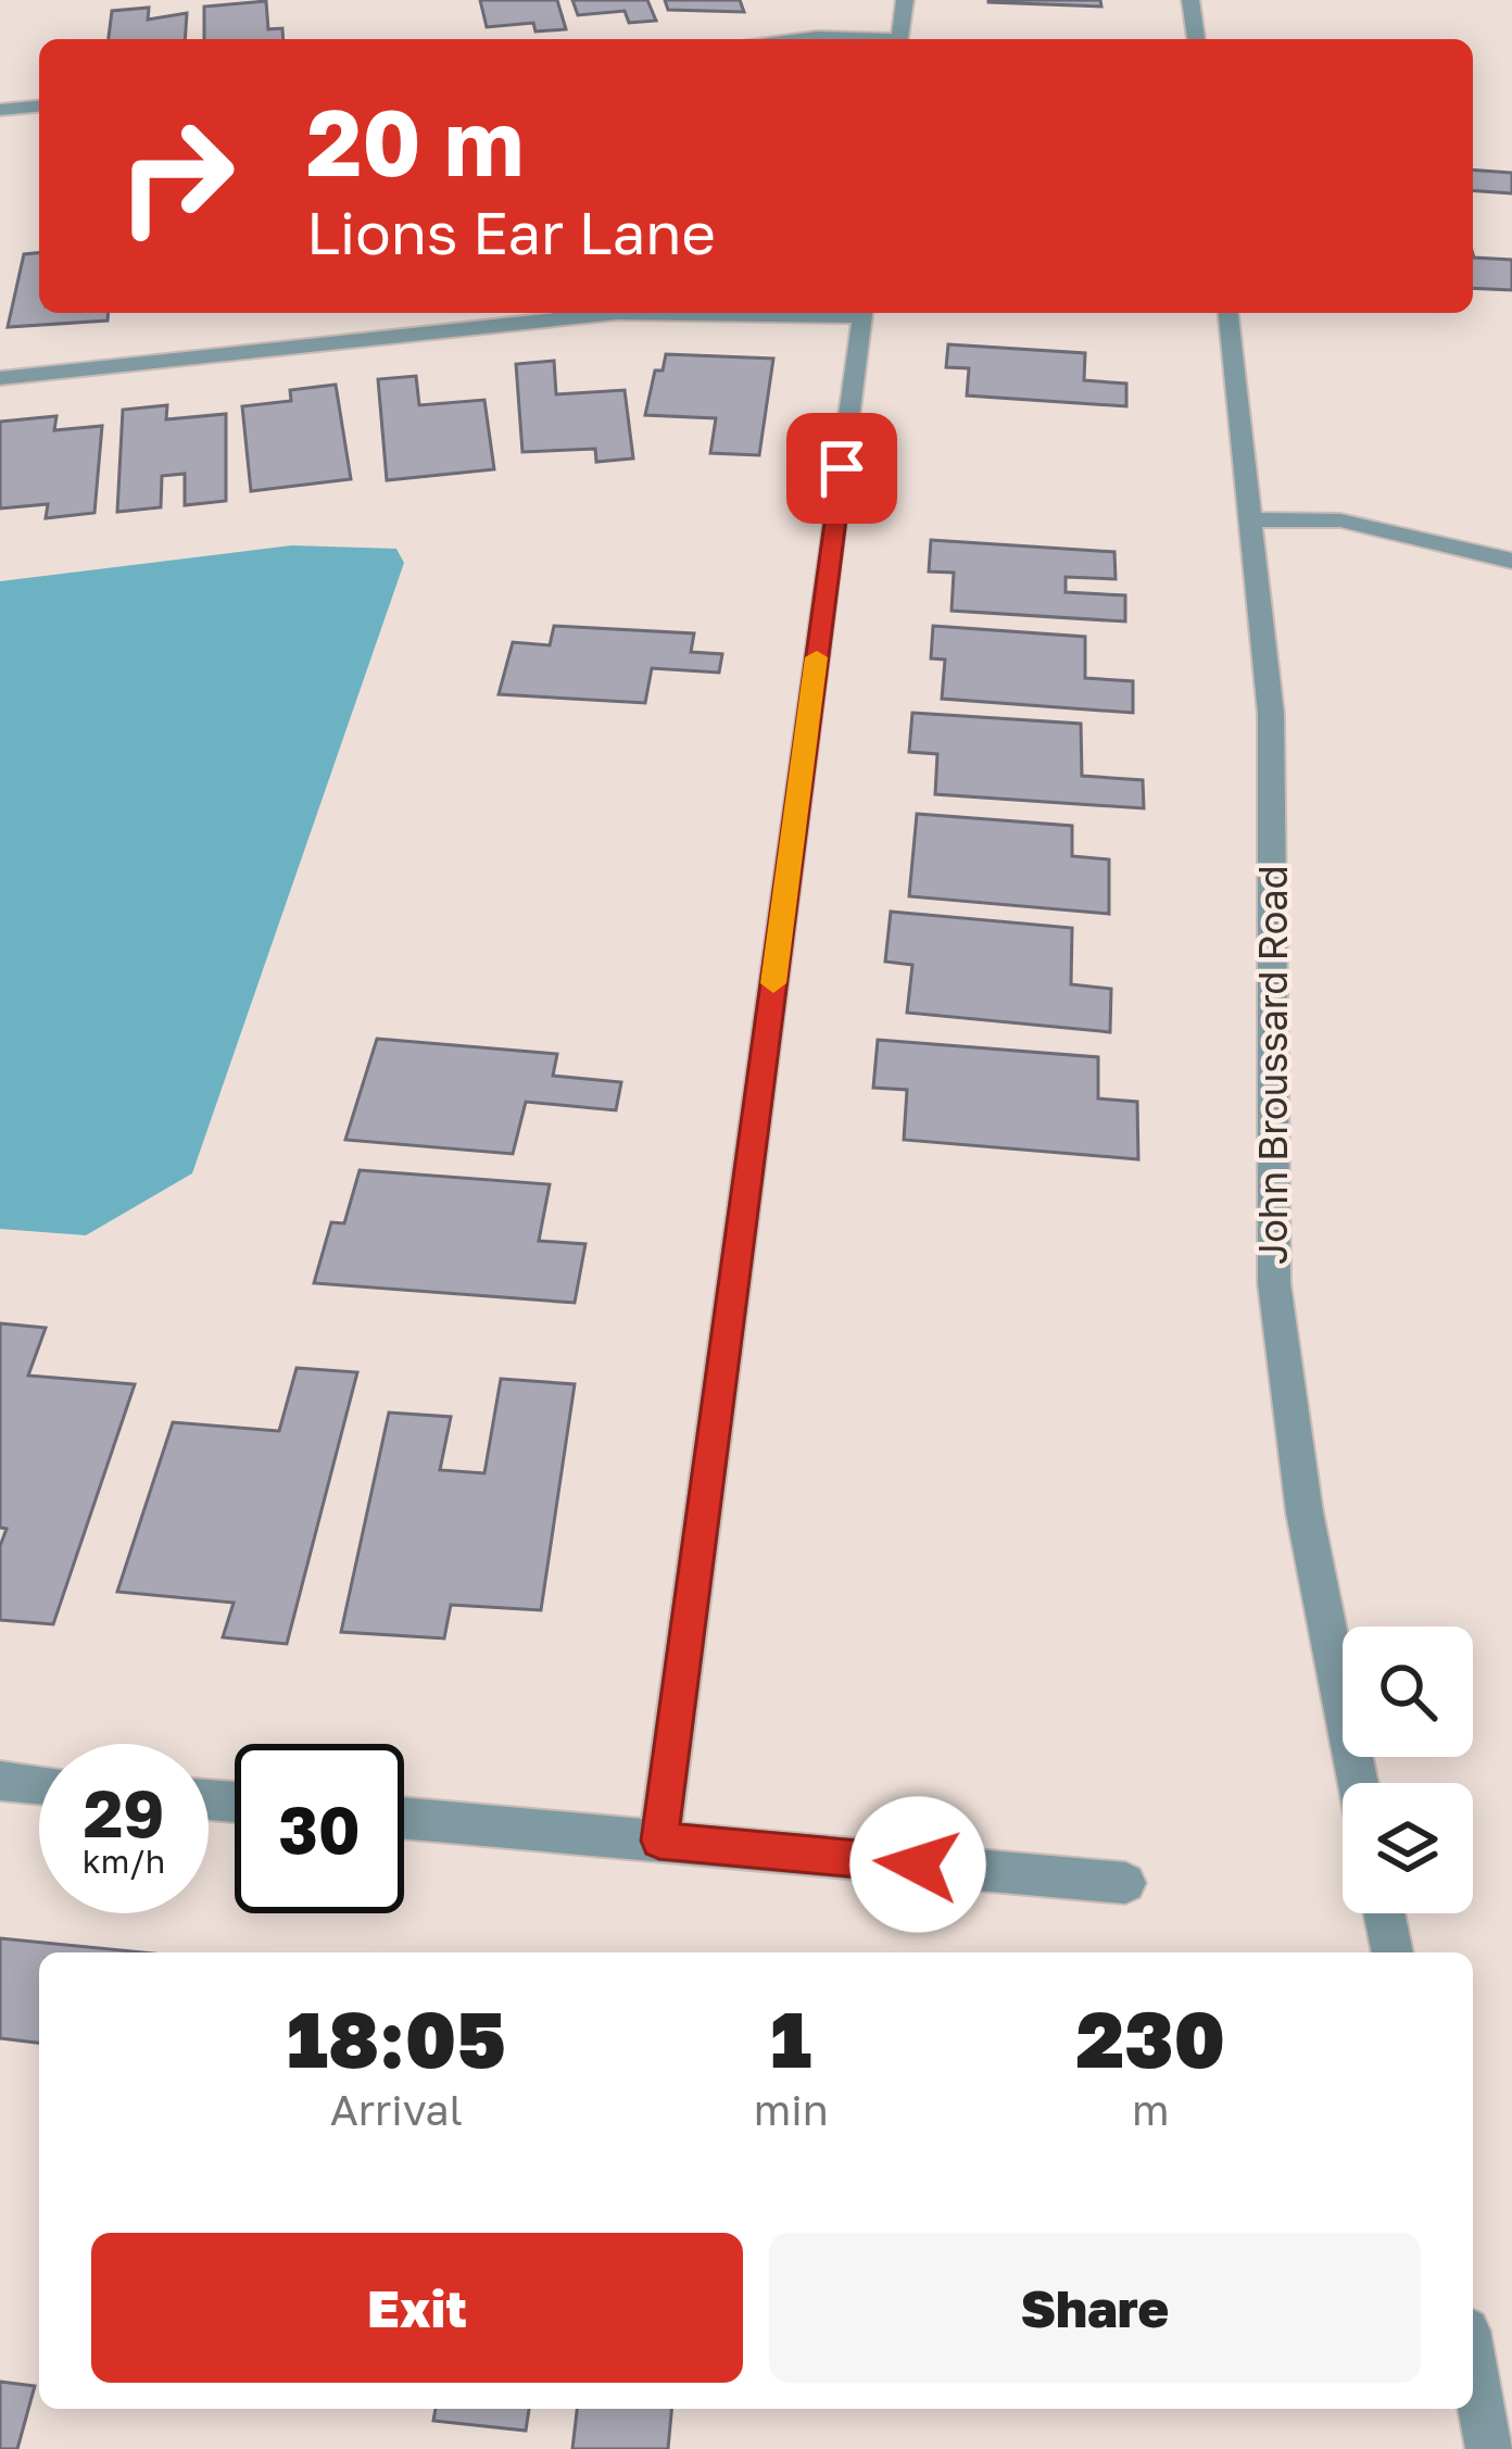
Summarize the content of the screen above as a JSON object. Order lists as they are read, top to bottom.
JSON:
{
  "streets": {
    "street": ["John Broussard Road"]
  },
  "page": {
    "turn": ["20 m", "Lions Ear Lane"],
    "speed": "29 km/h",
    "limit": "30",
    "eta": [
      "18:05",
      "Arrival",
      "1",
      "min",
      "230",
      "m"
    ],
    "buttons": ["Exit", "Share"]
  }
}
